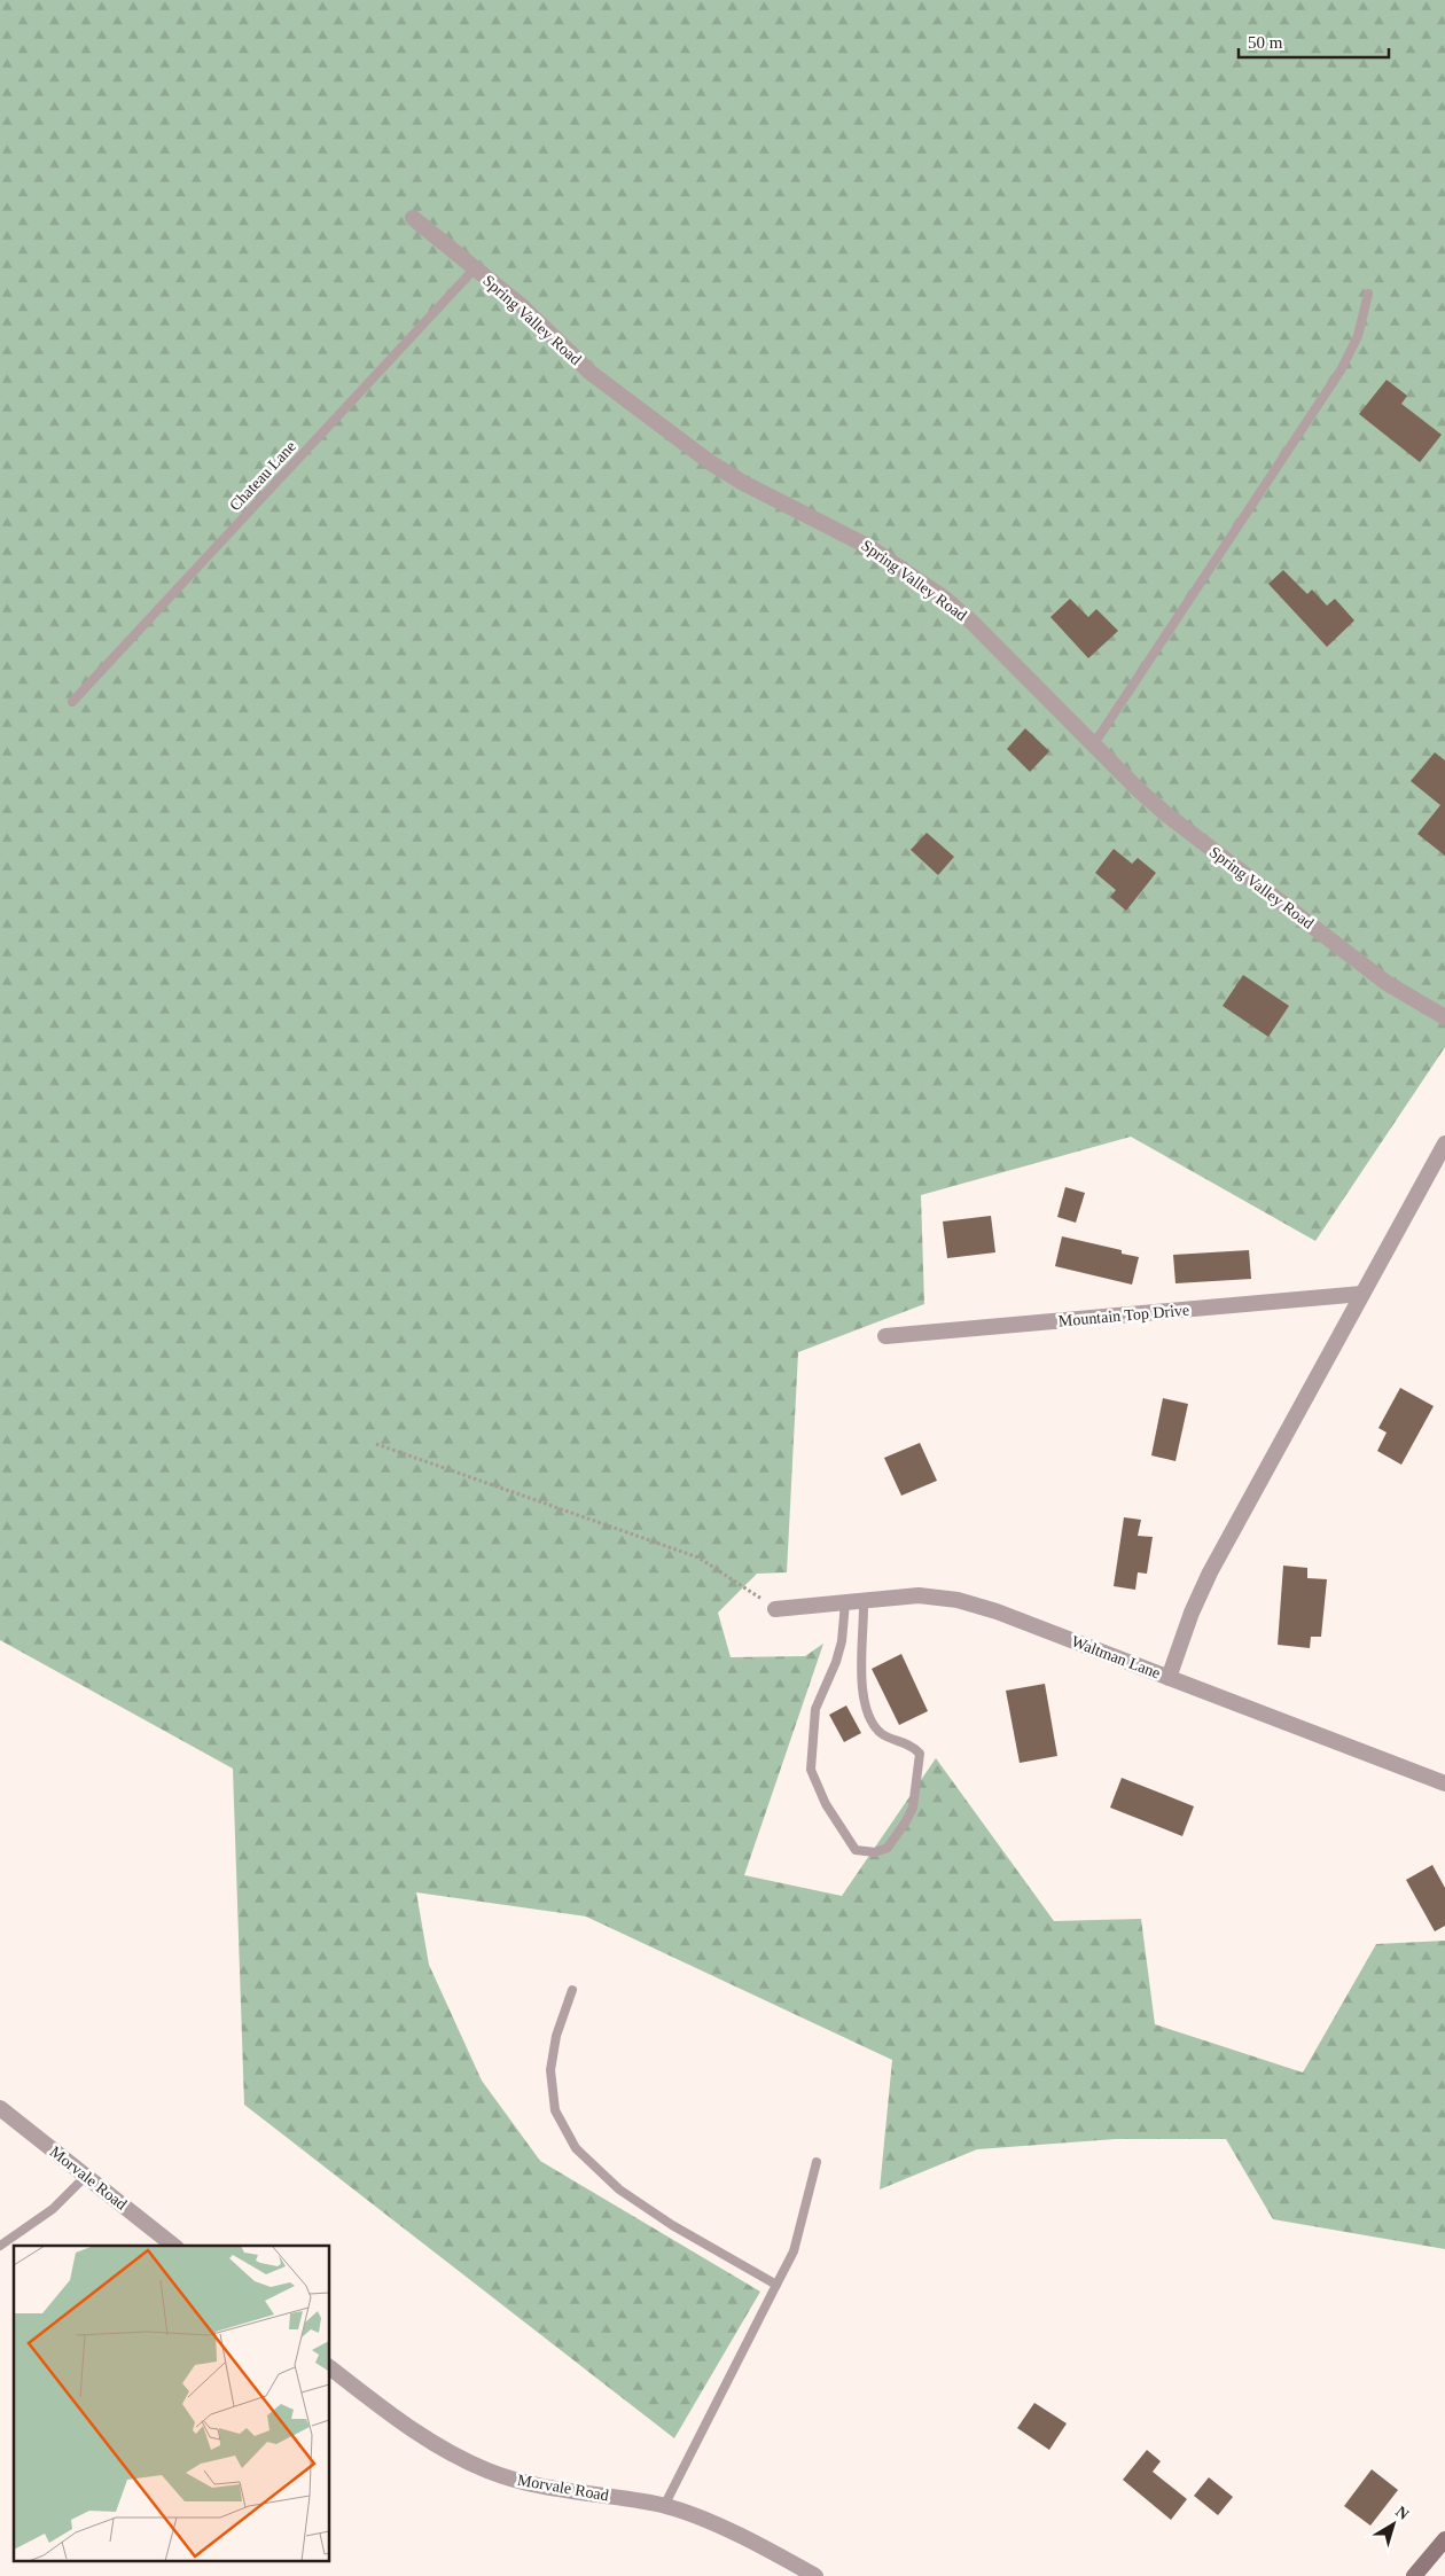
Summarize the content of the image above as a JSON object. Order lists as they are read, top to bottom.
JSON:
{
  "streets": {
    "street": [
      "Spring Valley Road",
      "Mountain Top Drive",
      "Waltman Lane",
      "Morvale Road"
    ],
    "lane": ["Chateau Lane"]
  },
  "crossings": [
    ["Spring Valley Road", "Chateau Lane"]
  ],
  "scale_bar": "50 m",
  "north": "top right"
}
